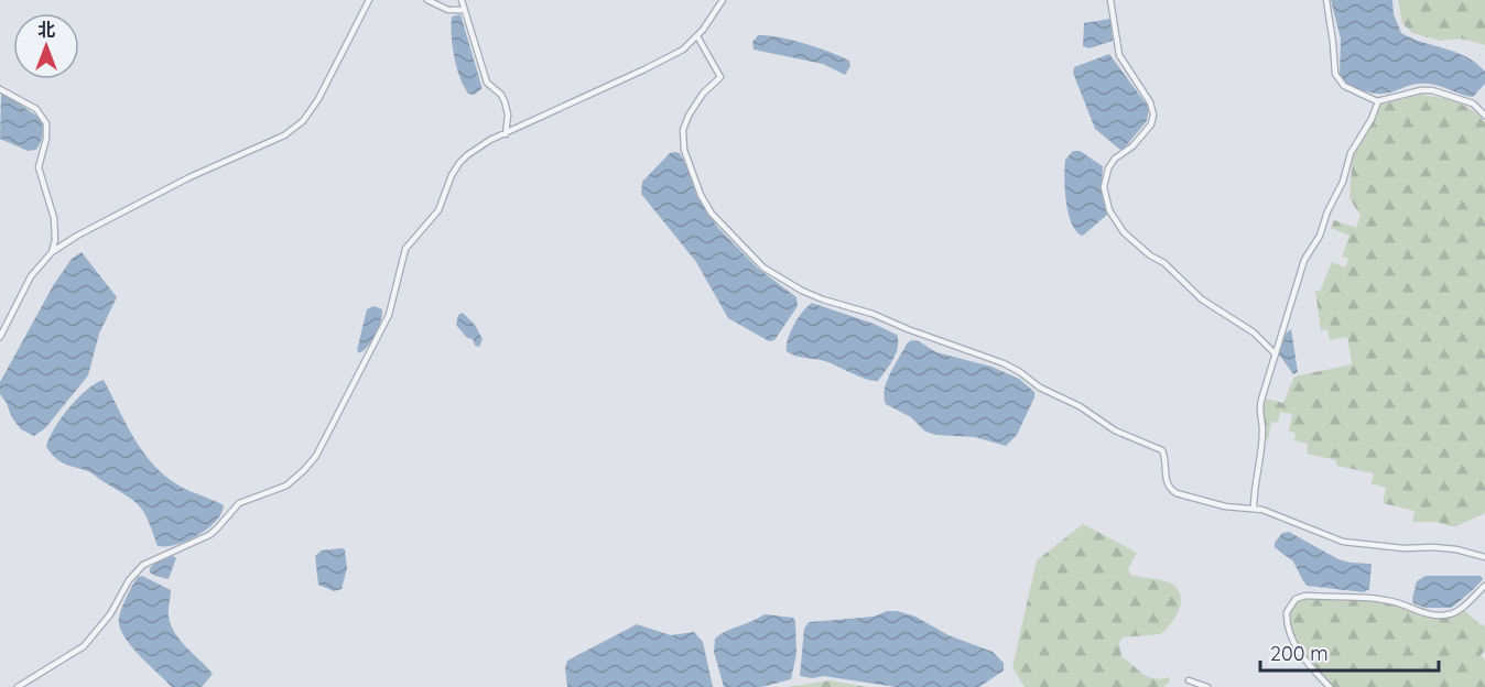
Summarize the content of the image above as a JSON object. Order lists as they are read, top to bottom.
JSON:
{
  "scale_bar": "200 m",
  "north": "top"
}
